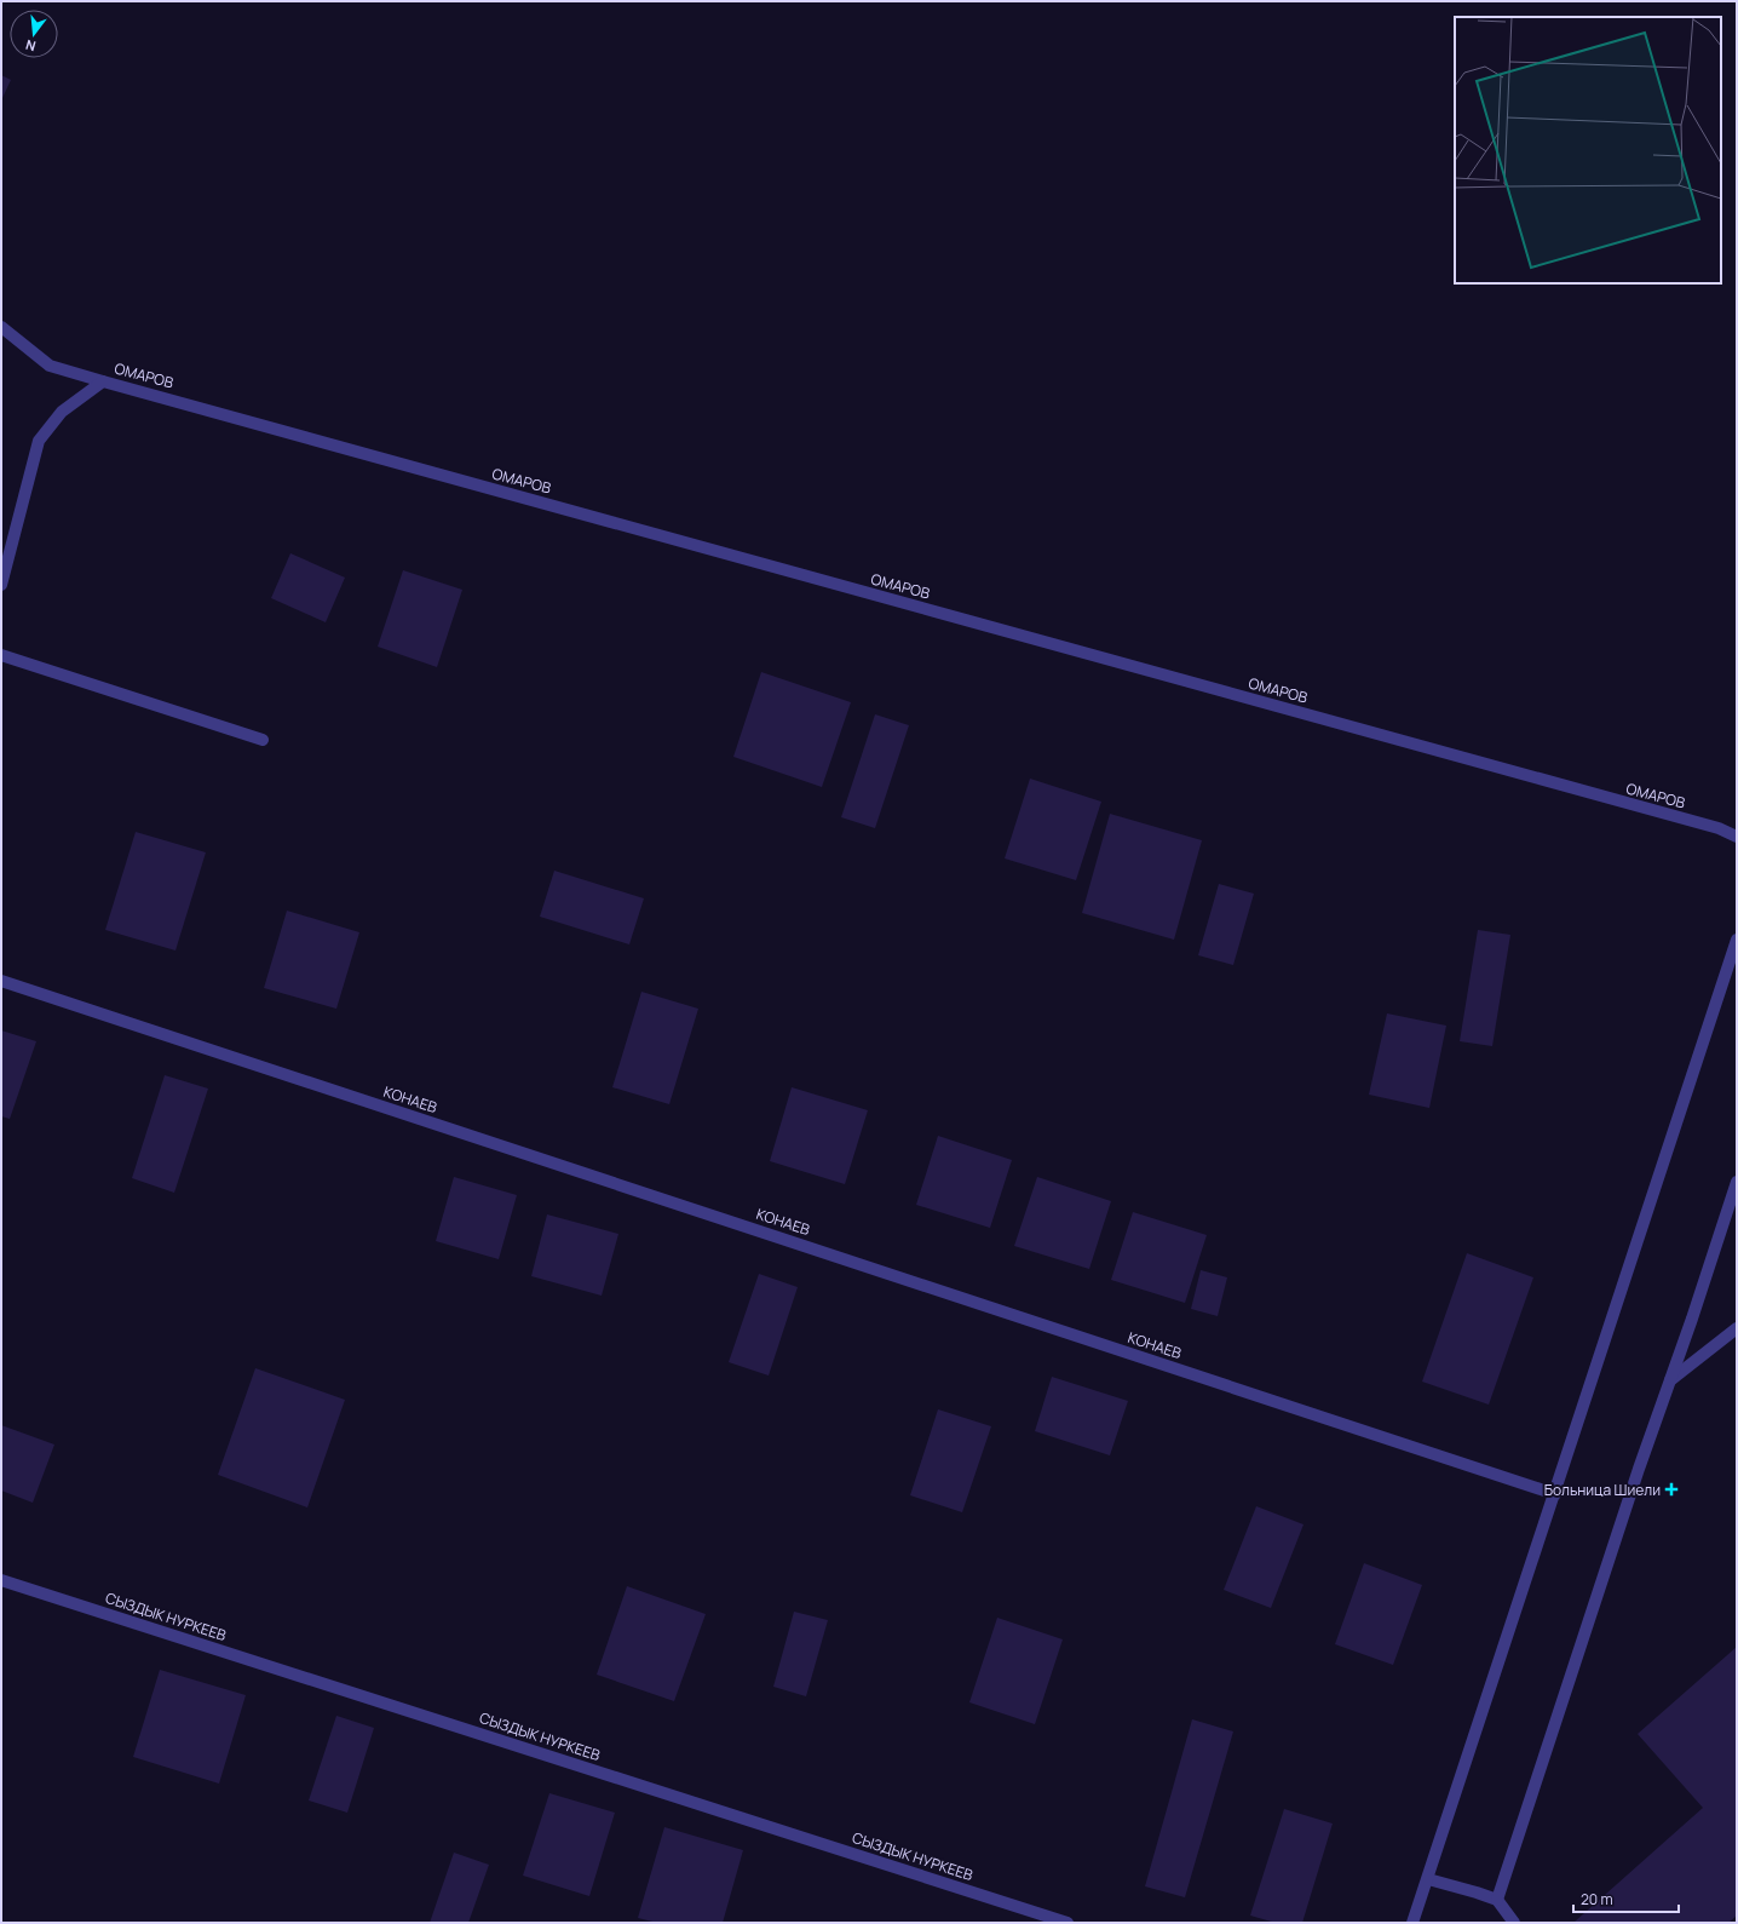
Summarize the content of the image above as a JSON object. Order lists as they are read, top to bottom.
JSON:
{
  "streets": {
    "street": ["ОМАРОВ", "КОНАЕВ", "СЫЗДЫК НУРКЕЕВ"]
  },
  "places": {
    "health": ["Больница Шиели"]
  },
  "scale_bar": "20 m",
  "north": "bottom"
}
